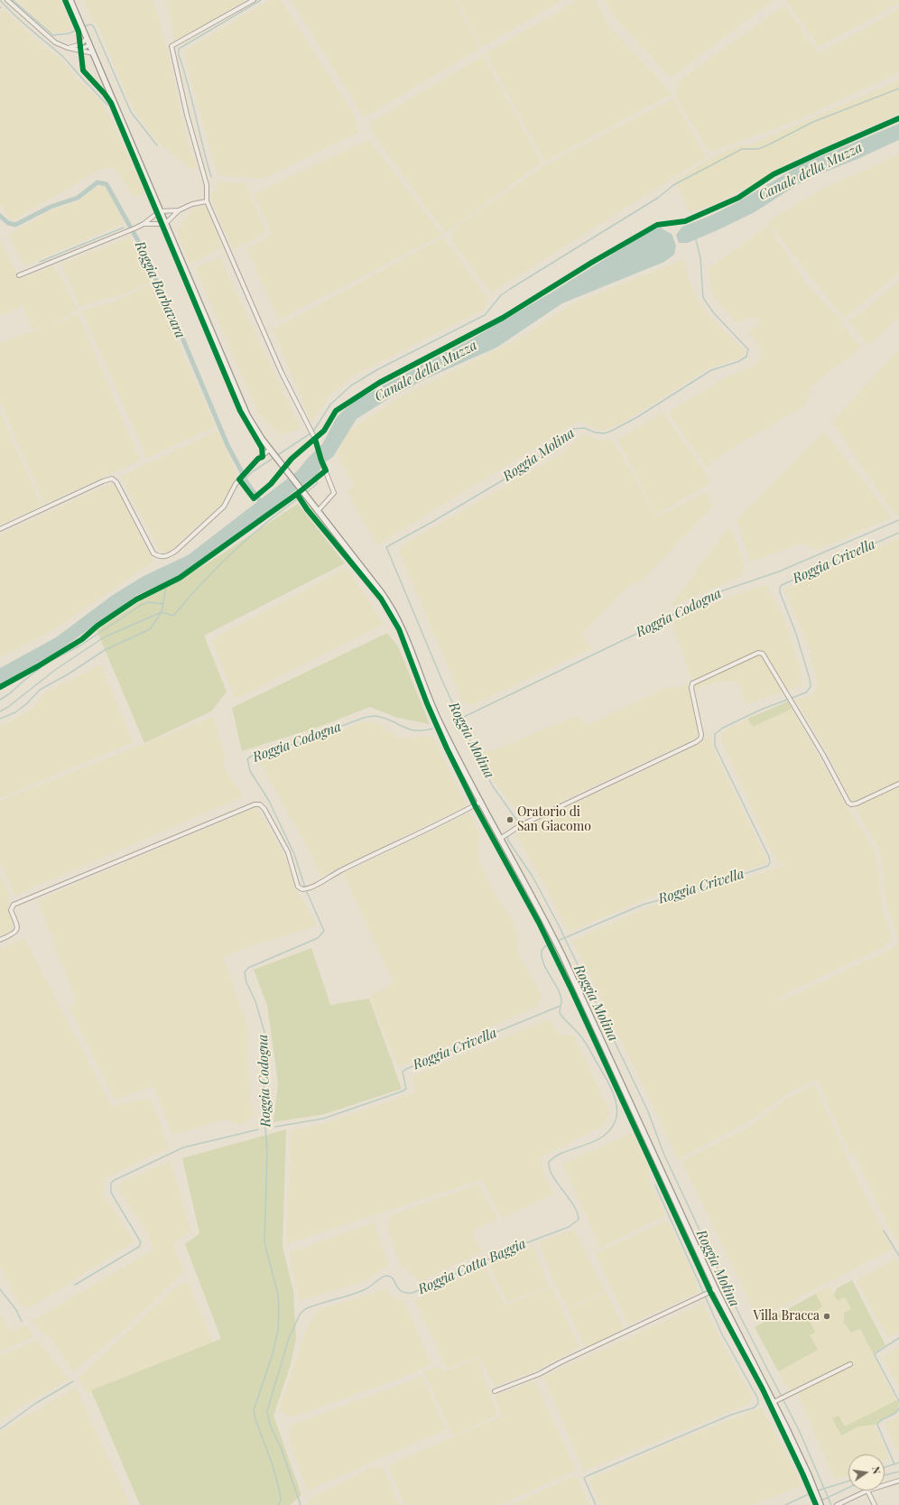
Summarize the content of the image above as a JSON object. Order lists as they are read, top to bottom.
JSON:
{
  "water": [
    "Canale della Muzza",
    "Roggia Barbavara",
    "Roggia Molina",
    "Roggia Crivella",
    "Roggia Codogna",
    "Roggia Cotta Baggia"
  ],
  "places": ["Oratorio di San Giacomo", "Villa Bracca"],
  "north": "right"
}
